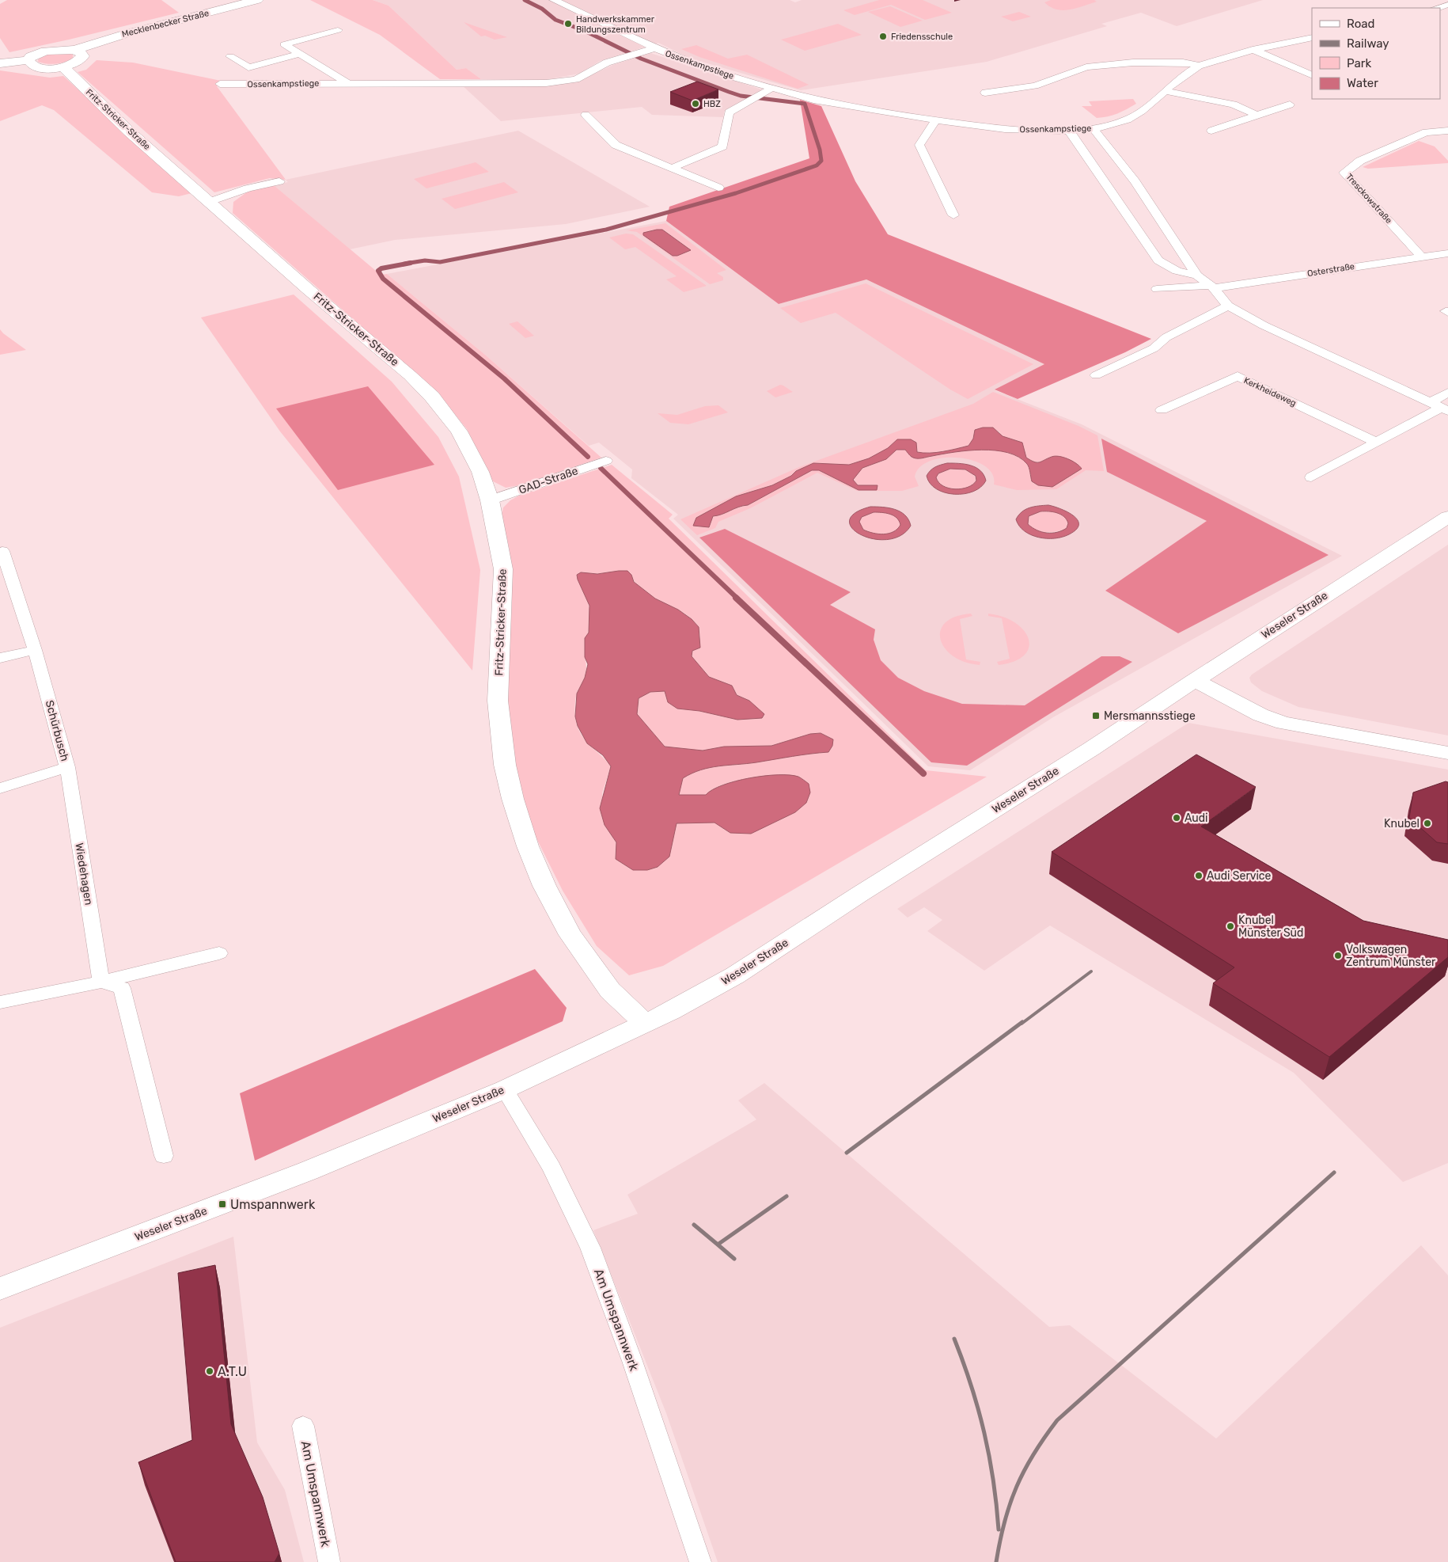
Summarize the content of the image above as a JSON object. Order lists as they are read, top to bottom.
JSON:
{
  "streets": {
    "main road": ["Mecklenbecker Straße", "Fritz-Stricker-Straße", "Weseler Straße"],
    "street": [
      "Ossenkampstiege",
      "Tresckowstraße",
      "Osterstraße",
      "Kerkheideweg",
      "GAD-Straße",
      "Schürbusch",
      "Wiedehagen",
      "Am Umspannwerk"
    ]
  },
  "crossings": [
    ["Fritz-Stricker-Straße", "GAD-Straße"],
    ["Fritz-Stricker-Straße", "Weseler Straße"],
    ["Tresckowstraße", "Osterstraße"],
    ["Weseler Straße", "Am Umspannwerk"],
    ["Schürbusch", "Wiedehagen"]
  ],
  "places": {
    "other": [
      "Handwerkskammer Bildungszentrum",
      "Friedensschule",
      "HBZ",
      "Audi",
      "Knubel",
      "Audi Service",
      "Knubel Münster Süd",
      "Volkswagen Zentrum Münster",
      "A.T.U"
    ],
    "transit": ["Mersmannsstiege", "Umspannwerk"]
  },
  "legend": [
    "Road",
    "Railway",
    "Park",
    "Water"
  ]
}
